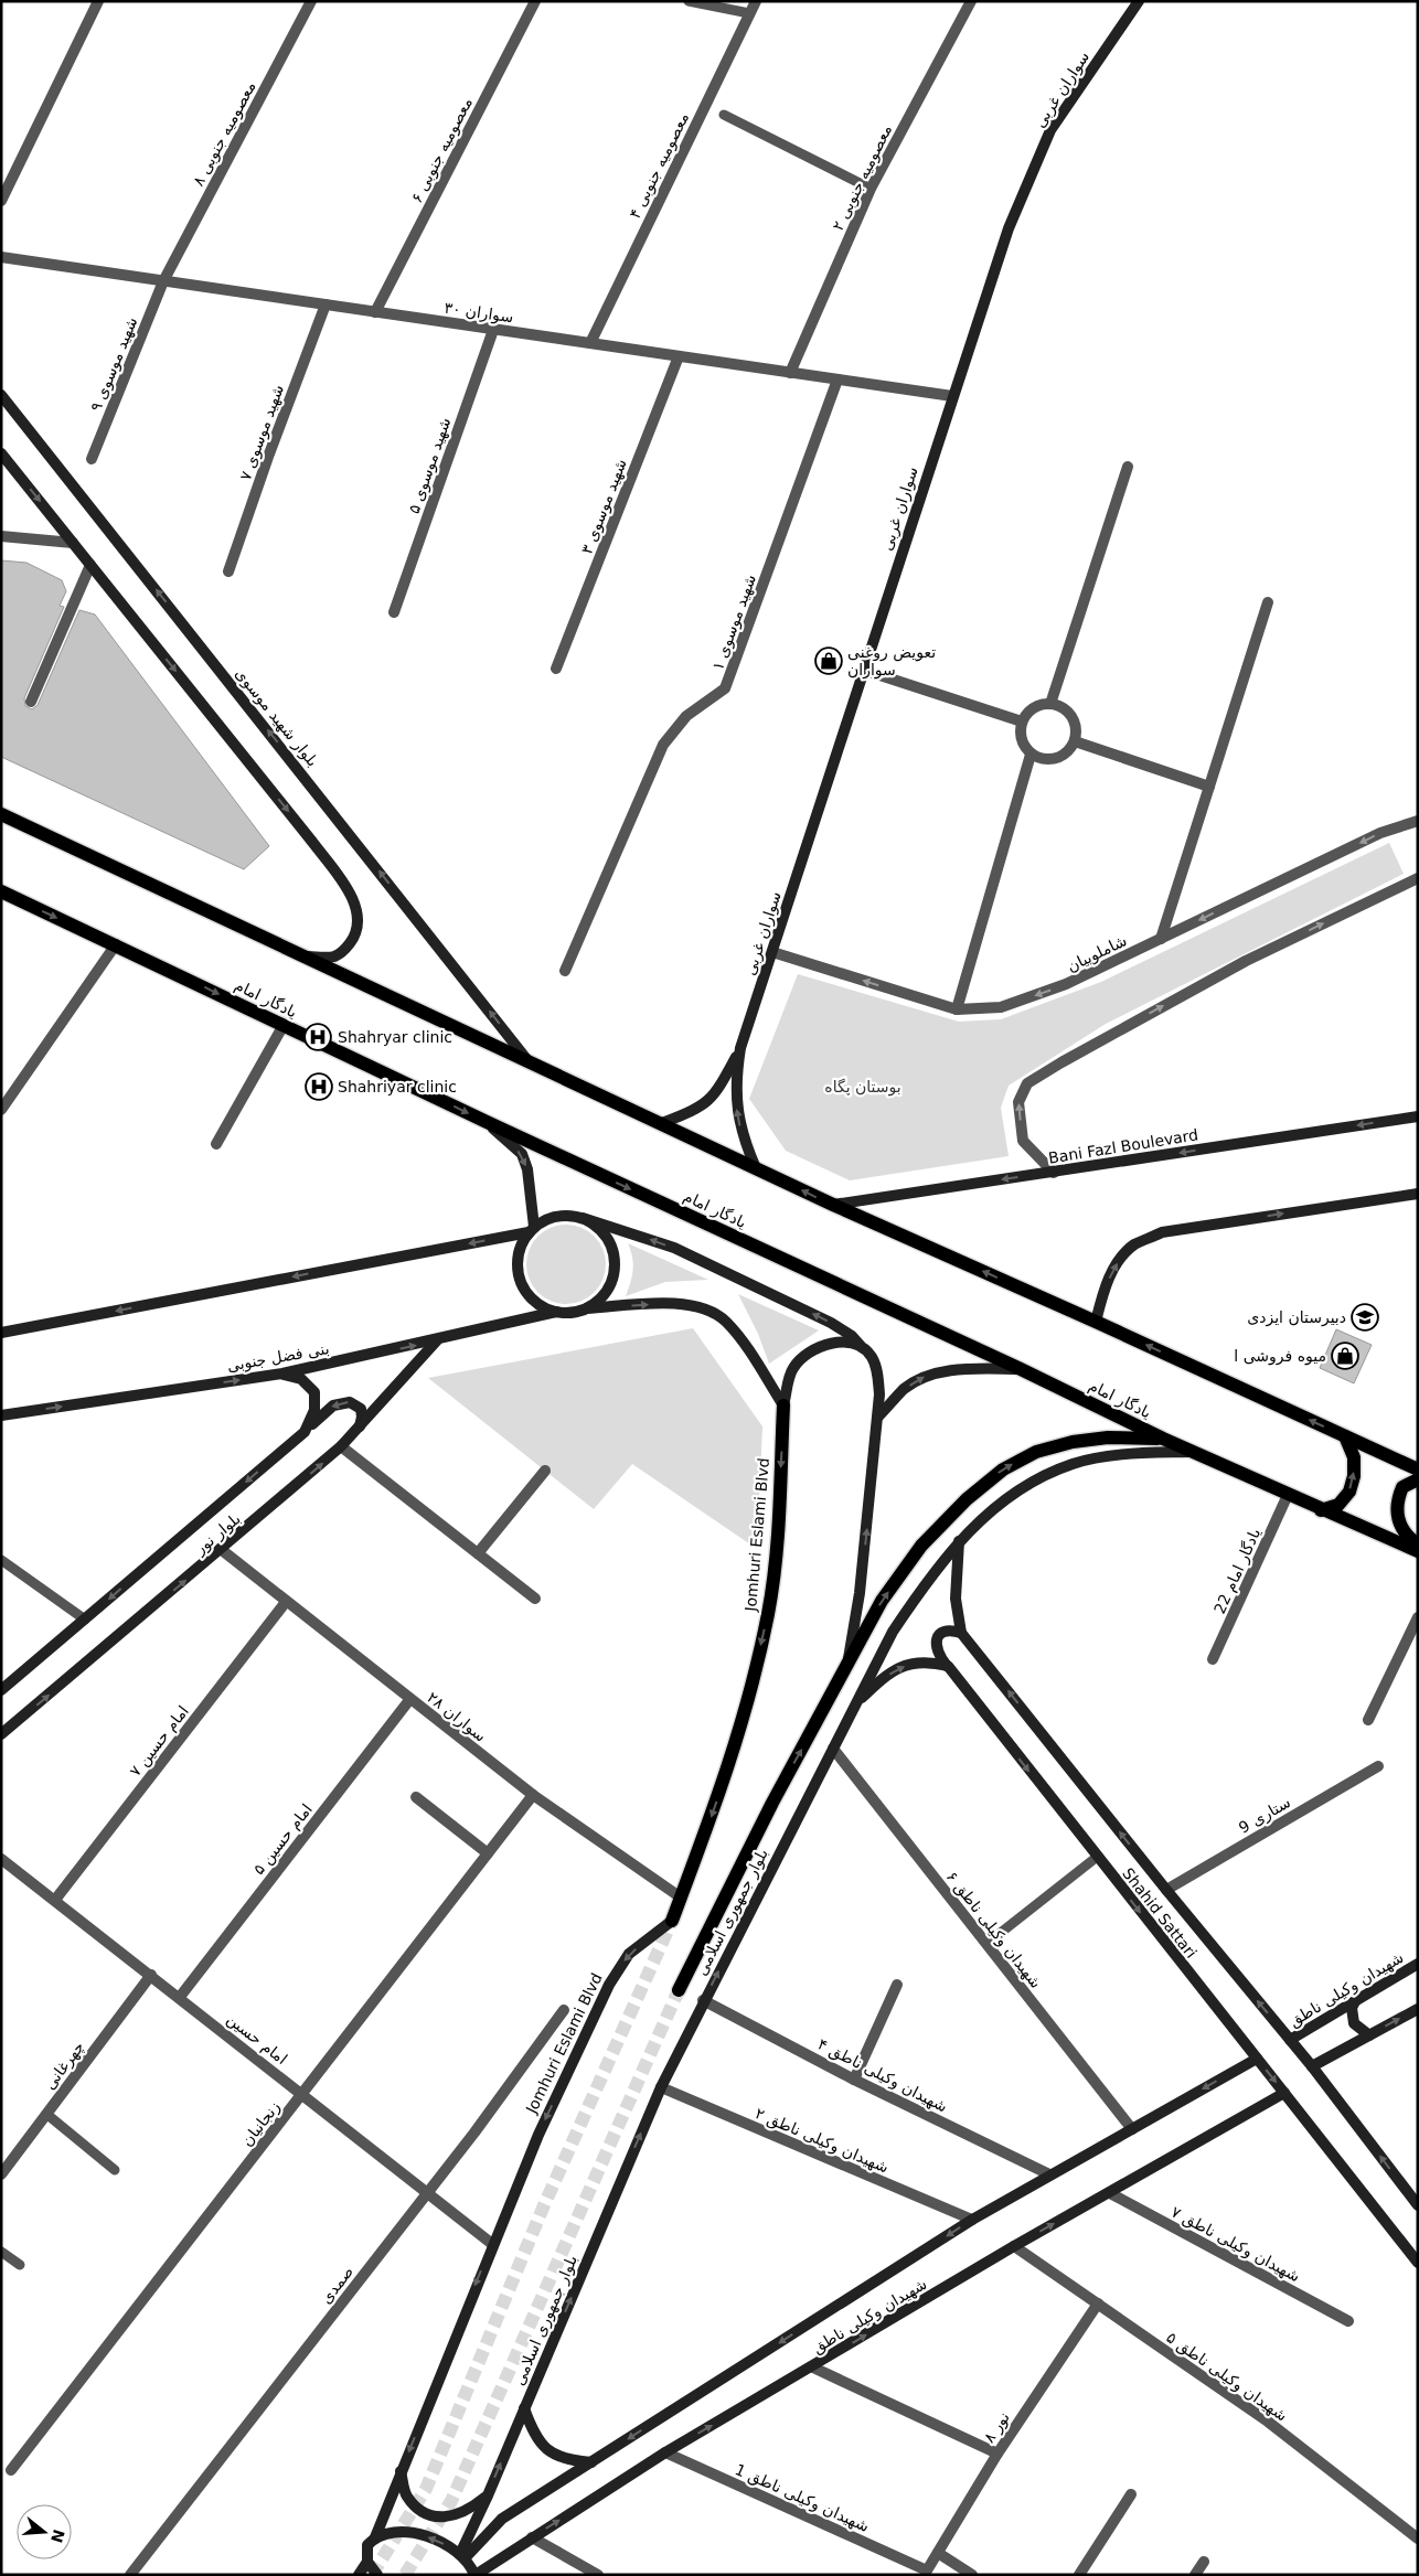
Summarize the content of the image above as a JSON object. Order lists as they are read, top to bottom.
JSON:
{
  "streets": {
    "main road": [
      "سواران غربی",
      "بلوار شهید موسوی",
      "یادگار امام",
      "Bani Fazl Boulevard",
      "بنی فضل جنوبی",
      "بلوار نور",
      "Jomhuri Eslami Blvd",
      "بلوار جمهوری اسلامی",
      "Shahid Sattari",
      "شهیدان وکیلی ناطق"
    ],
    "street": [
      "معصومیه جنوبی ۸",
      "معصومیه جنوبی ۶",
      "معصومیه جنوبی ۴",
      "معصومیه جنوبی ۲",
      "سواران ۳۰",
      "شهید موسوی ۹",
      "شهید موسوی ۷",
      "شهید موسوی ۵",
      "شهید موسوی ۳",
      "شهید موسوی ۱",
      "شاملوییان",
      "یادگار امام 22",
      "سواران ۲۸",
      "امام حسین ۷",
      "ستاری 9",
      "امام حسین ۵",
      "شهیدان وکیلی ناطق ۶",
      "امام حسین",
      "چهرغانی",
      "شهیدان وکیلی ناطق ۴",
      "زنجانیان",
      "شهیدان وکیلی ناطق ٢",
      "شهیدان وکیلی ناطق ۷",
      "صمدی",
      "شهیدان وکیلی ناطق ۵",
      "نور ۸",
      "شهیدان وکیلی ناطق 1"
    ]
  },
  "crossings": [
    ["سواران غربی", "سواران ۳۰"],
    ["سواران غربی", "شاملوییان"],
    ["معصومیه جنوبی ۸", "سواران ۳۰"],
    ["معصومیه جنوبی ۸", "شهید موسوی ۹"],
    ["معصومیه جنوبی ۶", "سواران ۳۰"],
    ["معصومیه جنوبی ۴", "سواران ۳۰"],
    ["معصومیه جنوبی ۲", "سواران ۳۰"],
    ["سواران ۳۰", "شهید موسوی ۹"],
    ["سواران ۳۰", "شهید موسوی ۷"],
    ["سواران ۳۰", "شهید موسوی ۵"],
    ["سواران ۳۰", "شهید موسوی ۳"],
    ["سواران ۳۰", "شهید موسوی ۱"],
    ["یادگار امام", "یادگار امام 22"],
    ["یادگار امام", "بلوار جمهوری اسلامی"],
    ["بنی فضل جنوبی", "بلوار نور"],
    ["بلوار نور", "سواران ۲۸"],
    ["Jomhuri Eslami Blvd", "سواران ۲۸"],
    ["Jomhuri Eslami Blvd", "امام حسین"],
    ["سواران ۲۸", "امام حسین ۷"],
    ["سواران ۲۸", "امام حسین ۵"],
    ["سواران ۲۸", "زنجانیان"],
    ["امام حسین ۷", "امام حسین"],
    ["ستاری 9", "Shahid Sattari"],
    ["امام حسین ۵", "امام حسین"],
    ["بلوار جمهوری اسلامی", "Shahid Sattari"],
    ["بلوار جمهوری اسلامی", "شهیدان وکیلی ناطق ۶"],
    ["بلوار جمهوری اسلامی", "شهیدان وکیلی ناطق"],
    ["بلوار جمهوری اسلامی", "شهیدان وکیلی ناطق ۴"],
    ["بلوار جمهوری اسلامی", "شهیدان وکیلی ناطق ٢"],
    ["Shahid Sattari", "شهیدان وکیلی ناطق"],
    ["شهیدان وکیلی ناطق ۶", "شهیدان وکیلی ناطق"],
    ["شهیدان وکیلی ناطق", "شهیدان وکیلی ناطق ۴"],
    ["شهیدان وکیلی ناطق", "شهیدان وکیلی ناطق ٢"],
    ["شهیدان وکیلی ناطق", "شهیدان وکیلی ناطق ۷"],
    ["شهیدان وکیلی ناطق", "شهیدان وکیلی ناطق ۵"],
    ["شهیدان وکیلی ناطق", "شهیدان وکیلی ناطق 1"],
    ["امام حسین", "چهرغانی"],
    ["امام حسین", "زنجانیان"],
    ["امام حسین", "صمدی"],
    ["شهیدان وکیلی ناطق ۵", "نور ۸"],
    ["نور ۸", "شهیدان وکیلی ناطق 1"]
  ],
  "one_way": ["بلوار شهید موسوی", "شاملوییان", "Bani Fazl Boulevard"],
  "parks": ["بوستان پگاه"],
  "places": {
    "shop": ["تعویض روغنی سواران", "میوه فروشی ا"],
    "hospital": ["Shahryar clinic", "Shahriyar clinic"],
    "school or university": ["دبیرستان ایزدی"]
  },
  "north": "right"
}
